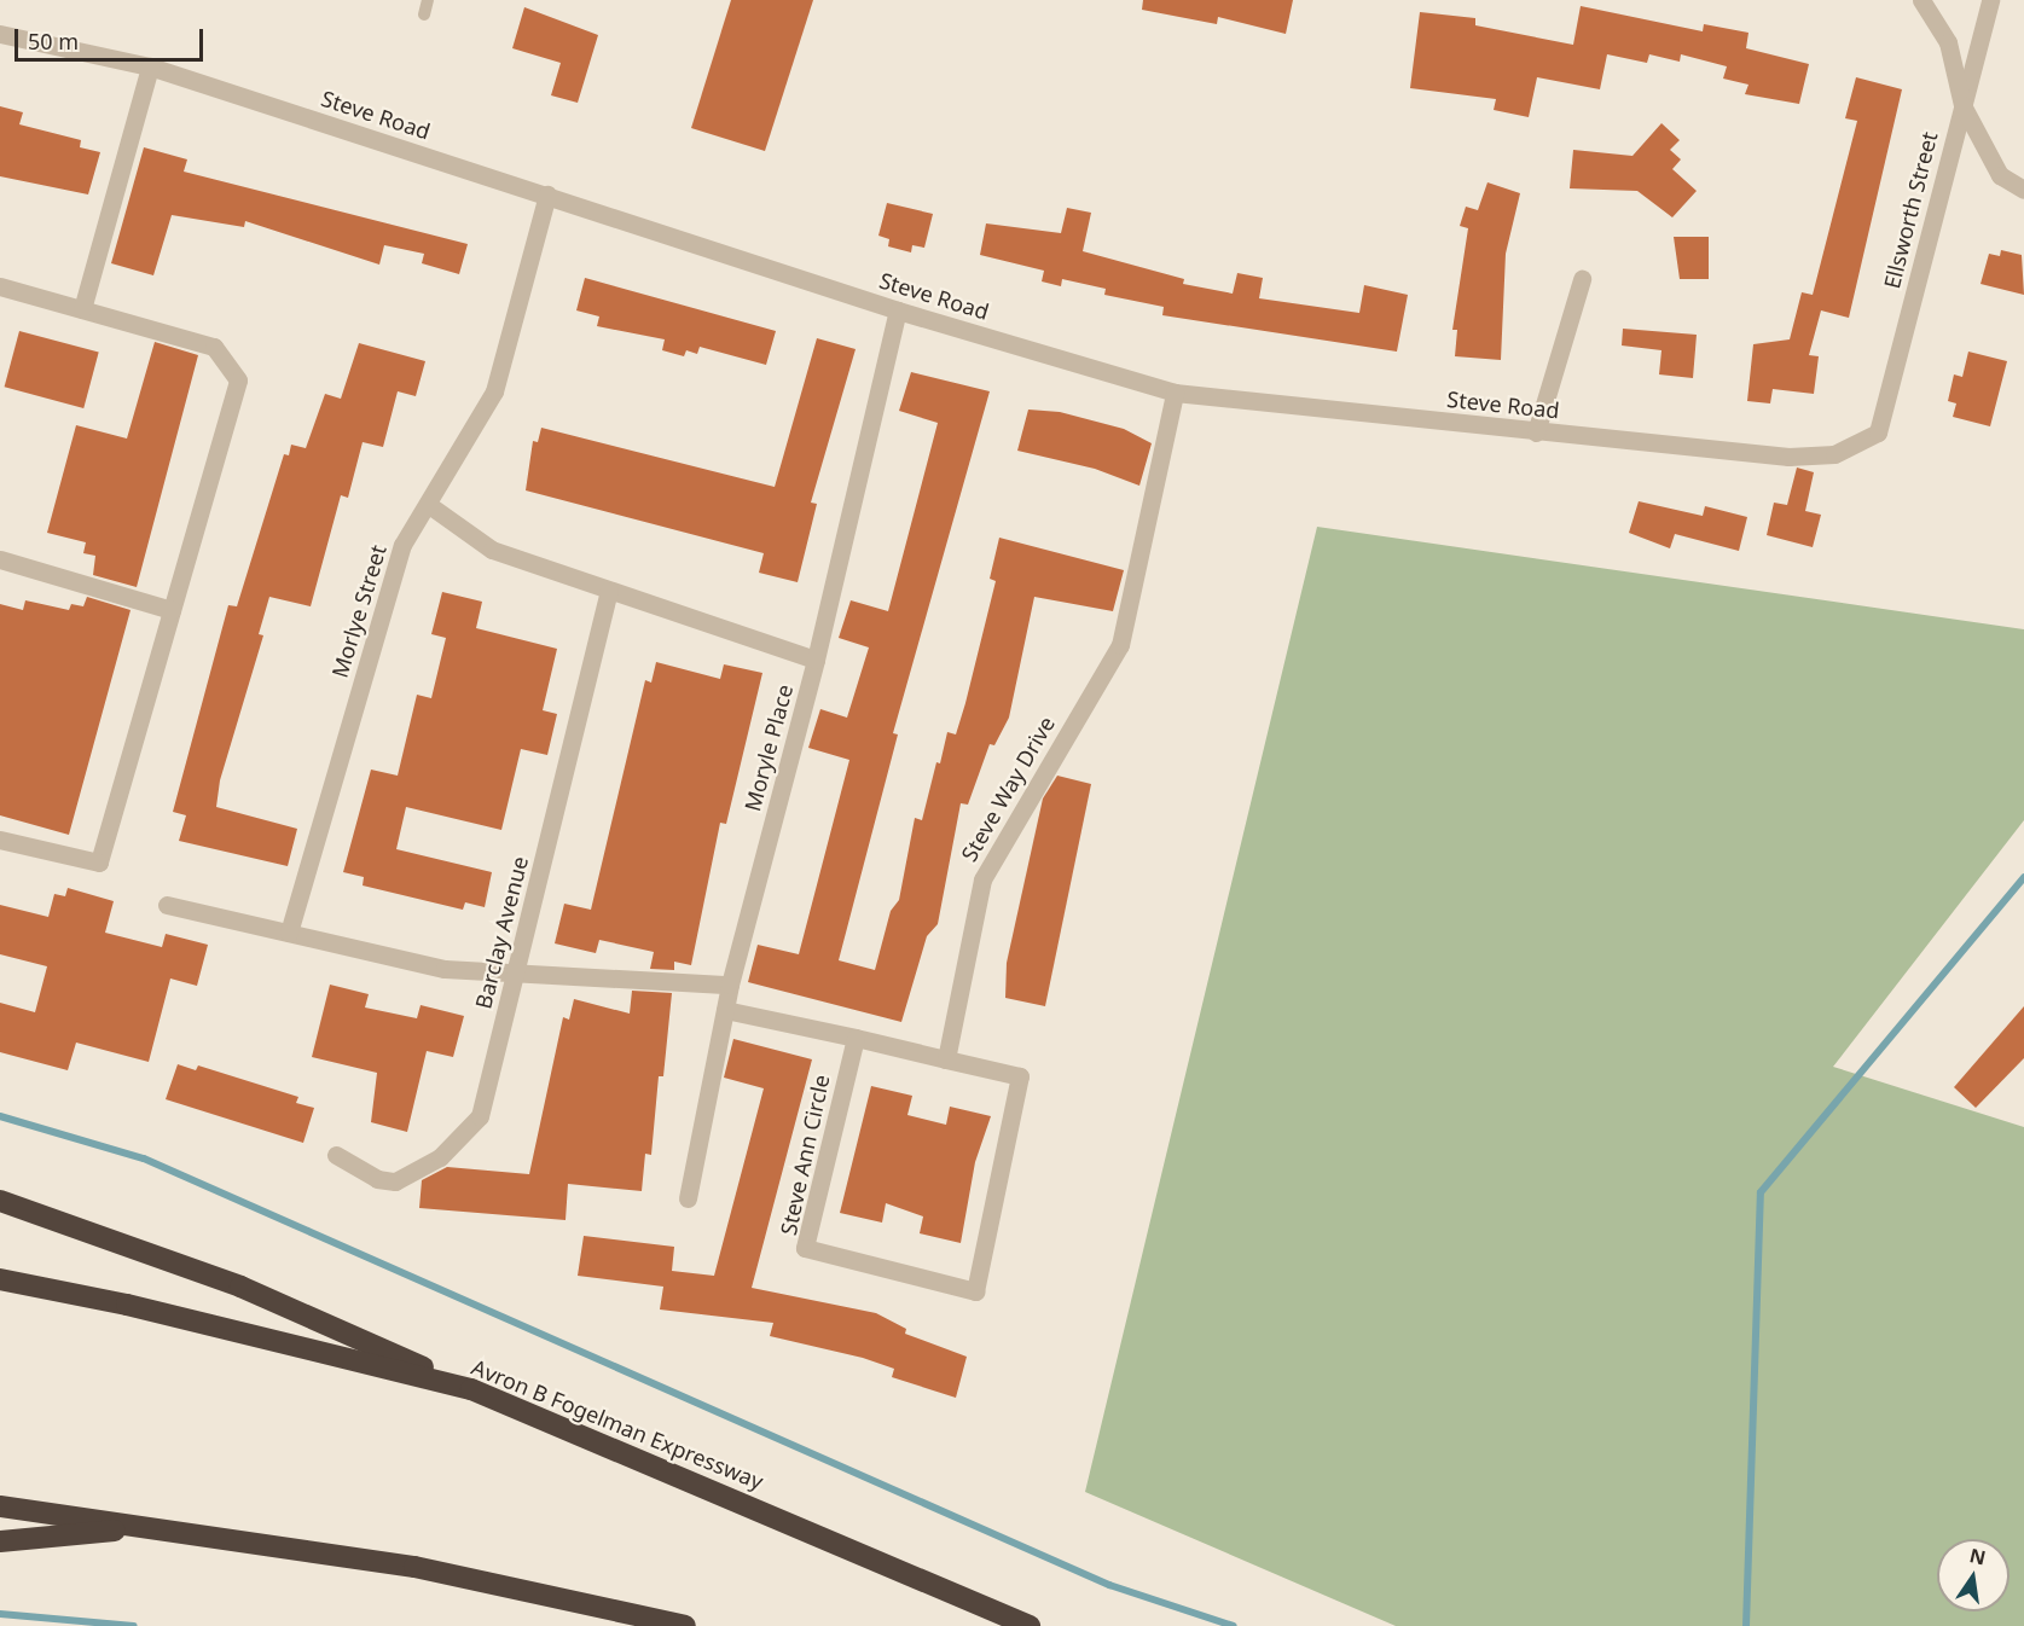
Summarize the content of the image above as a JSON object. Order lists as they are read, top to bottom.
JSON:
{
  "streets": {
    "highway": ["Avron B Fogelman Expressway"],
    "street": [
      "Steve Road",
      "Ellsworth Street",
      "Morlye Street",
      "Moryle Place",
      "Steve Way Drive",
      "Barclay Avenue",
      "Steve Ann Circle"
    ]
  },
  "crossings": [
    ["Steve Road", "Ellsworth Street"],
    ["Steve Road", "Morlye Street"],
    ["Steve Road", "Moryle Place"],
    ["Steve Road", "Steve Way Drive"],
    ["Steve Way Drive", "Steve Ann Circle"]
  ],
  "scale_bar": "50 m",
  "north": "top"
}
